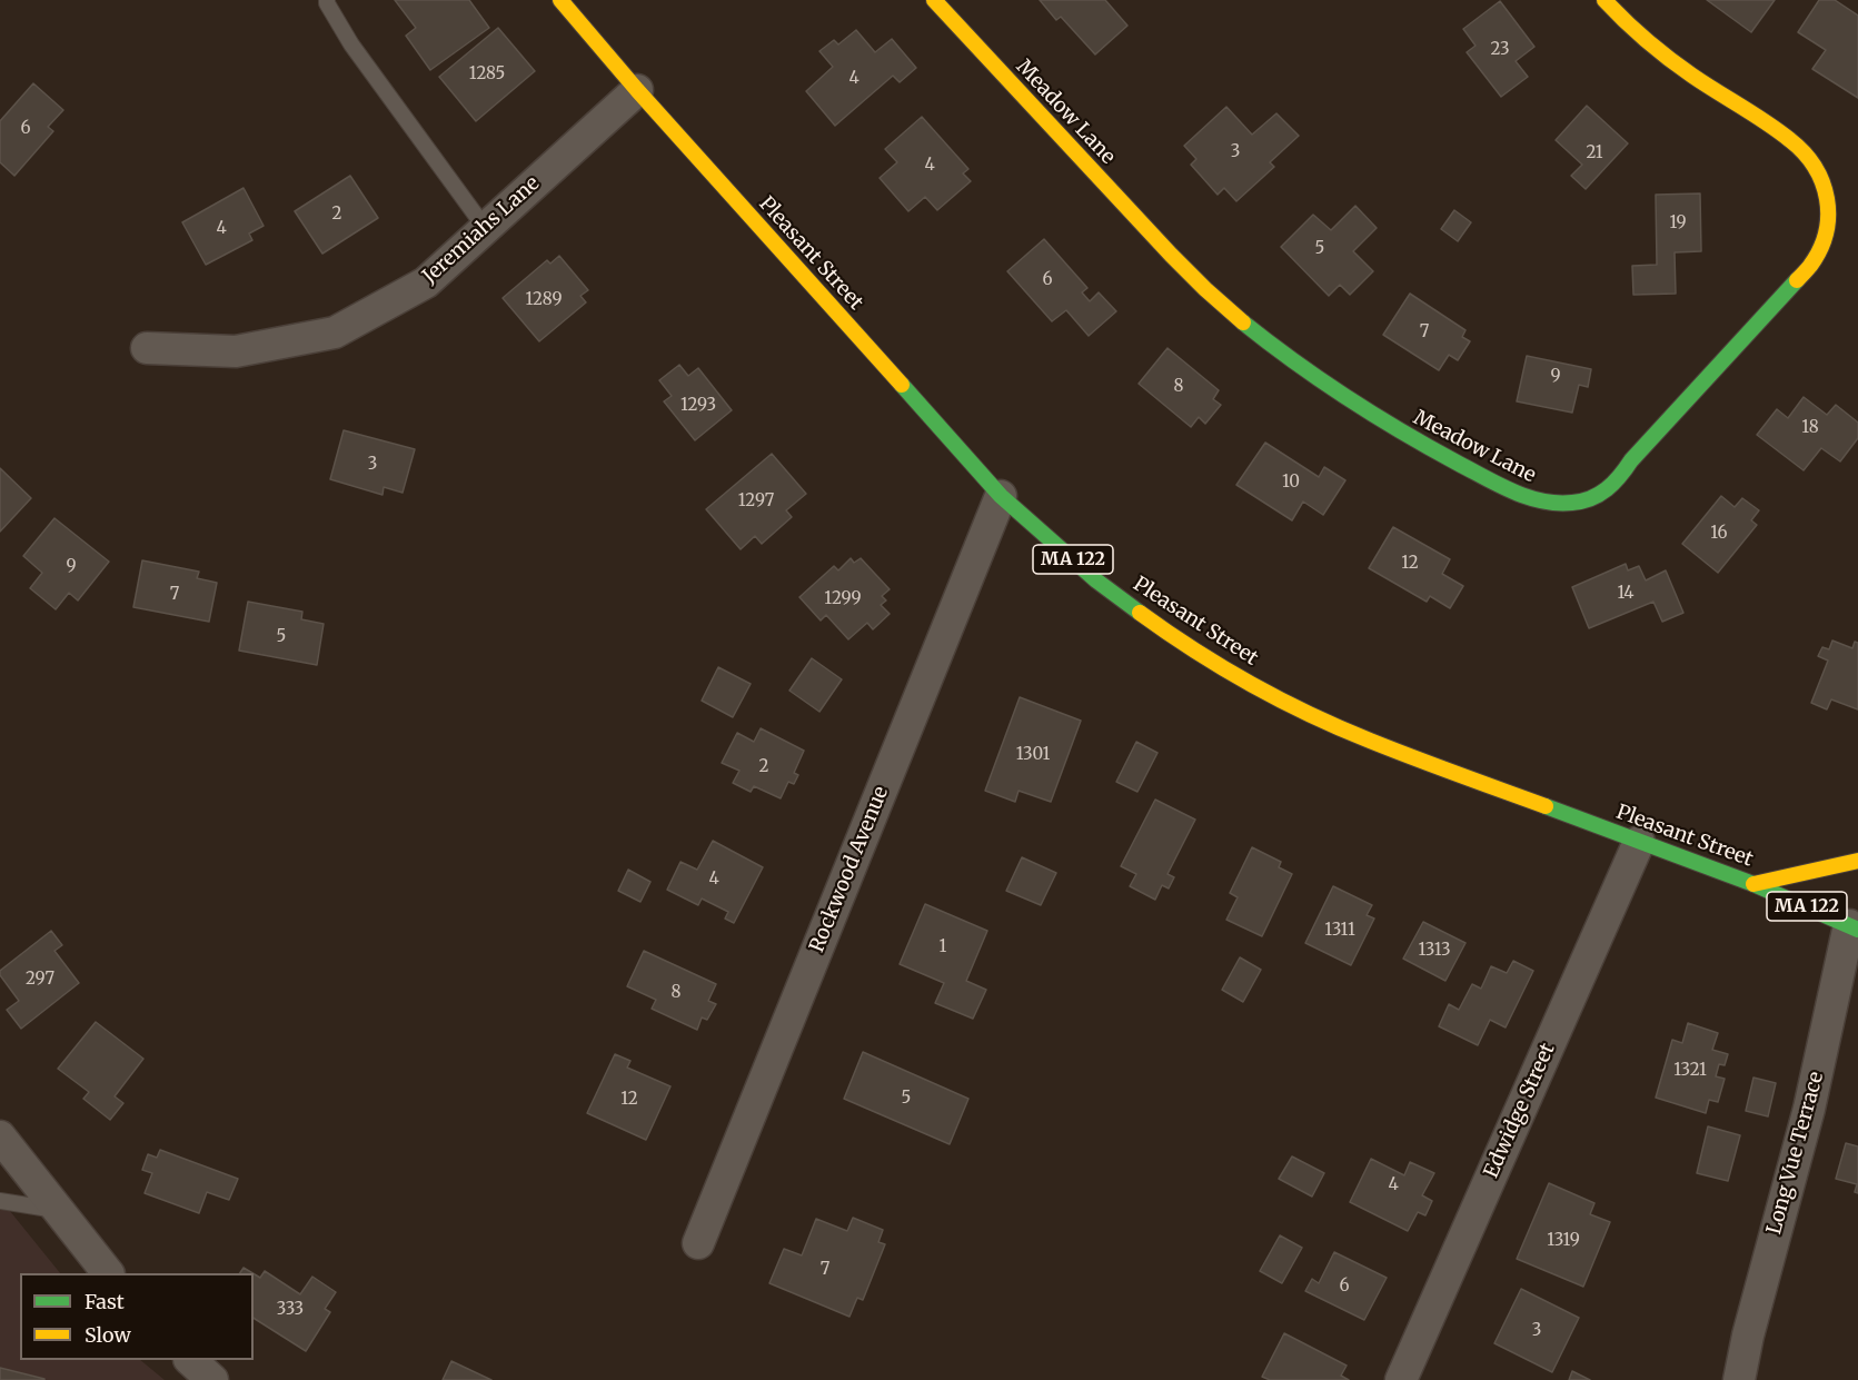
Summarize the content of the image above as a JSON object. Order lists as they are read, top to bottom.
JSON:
{
  "streets": {
    "main road": ["Meadow Lane", "Pleasant Street", "MA 122"],
    "street": [
      "Jeremiahs Lane",
      "Rockwood Avenue",
      "Edwidge Street",
      "Long Vue Terrace"
    ]
  },
  "crossings": [
    ["Jeremiahs Lane", "Pleasant Street"],
    ["Pleasant Street", "Rockwood Avenue"],
    ["Pleasant Street", "Edwidge Street"],
    ["Pleasant Street", "Long Vue Terrace"]
  ],
  "house_numbers": [
    "23",
    "1285",
    "4",
    "6",
    "3",
    "21",
    "4",
    "2",
    "19",
    "4",
    "5",
    "6",
    "1289",
    "7",
    "9",
    "8",
    "1293",
    "18",
    "3",
    "10",
    "1297",
    "16",
    "12",
    "9",
    "14",
    "7",
    "1299",
    "5",
    "1301",
    "2",
    "4",
    "1311",
    "1",
    "1313",
    "297",
    "8",
    "1321",
    "5",
    "12",
    "4",
    "1319",
    "7",
    "6",
    "333",
    "3"
  ],
  "legend": ["Fast", "Slow"]
}
